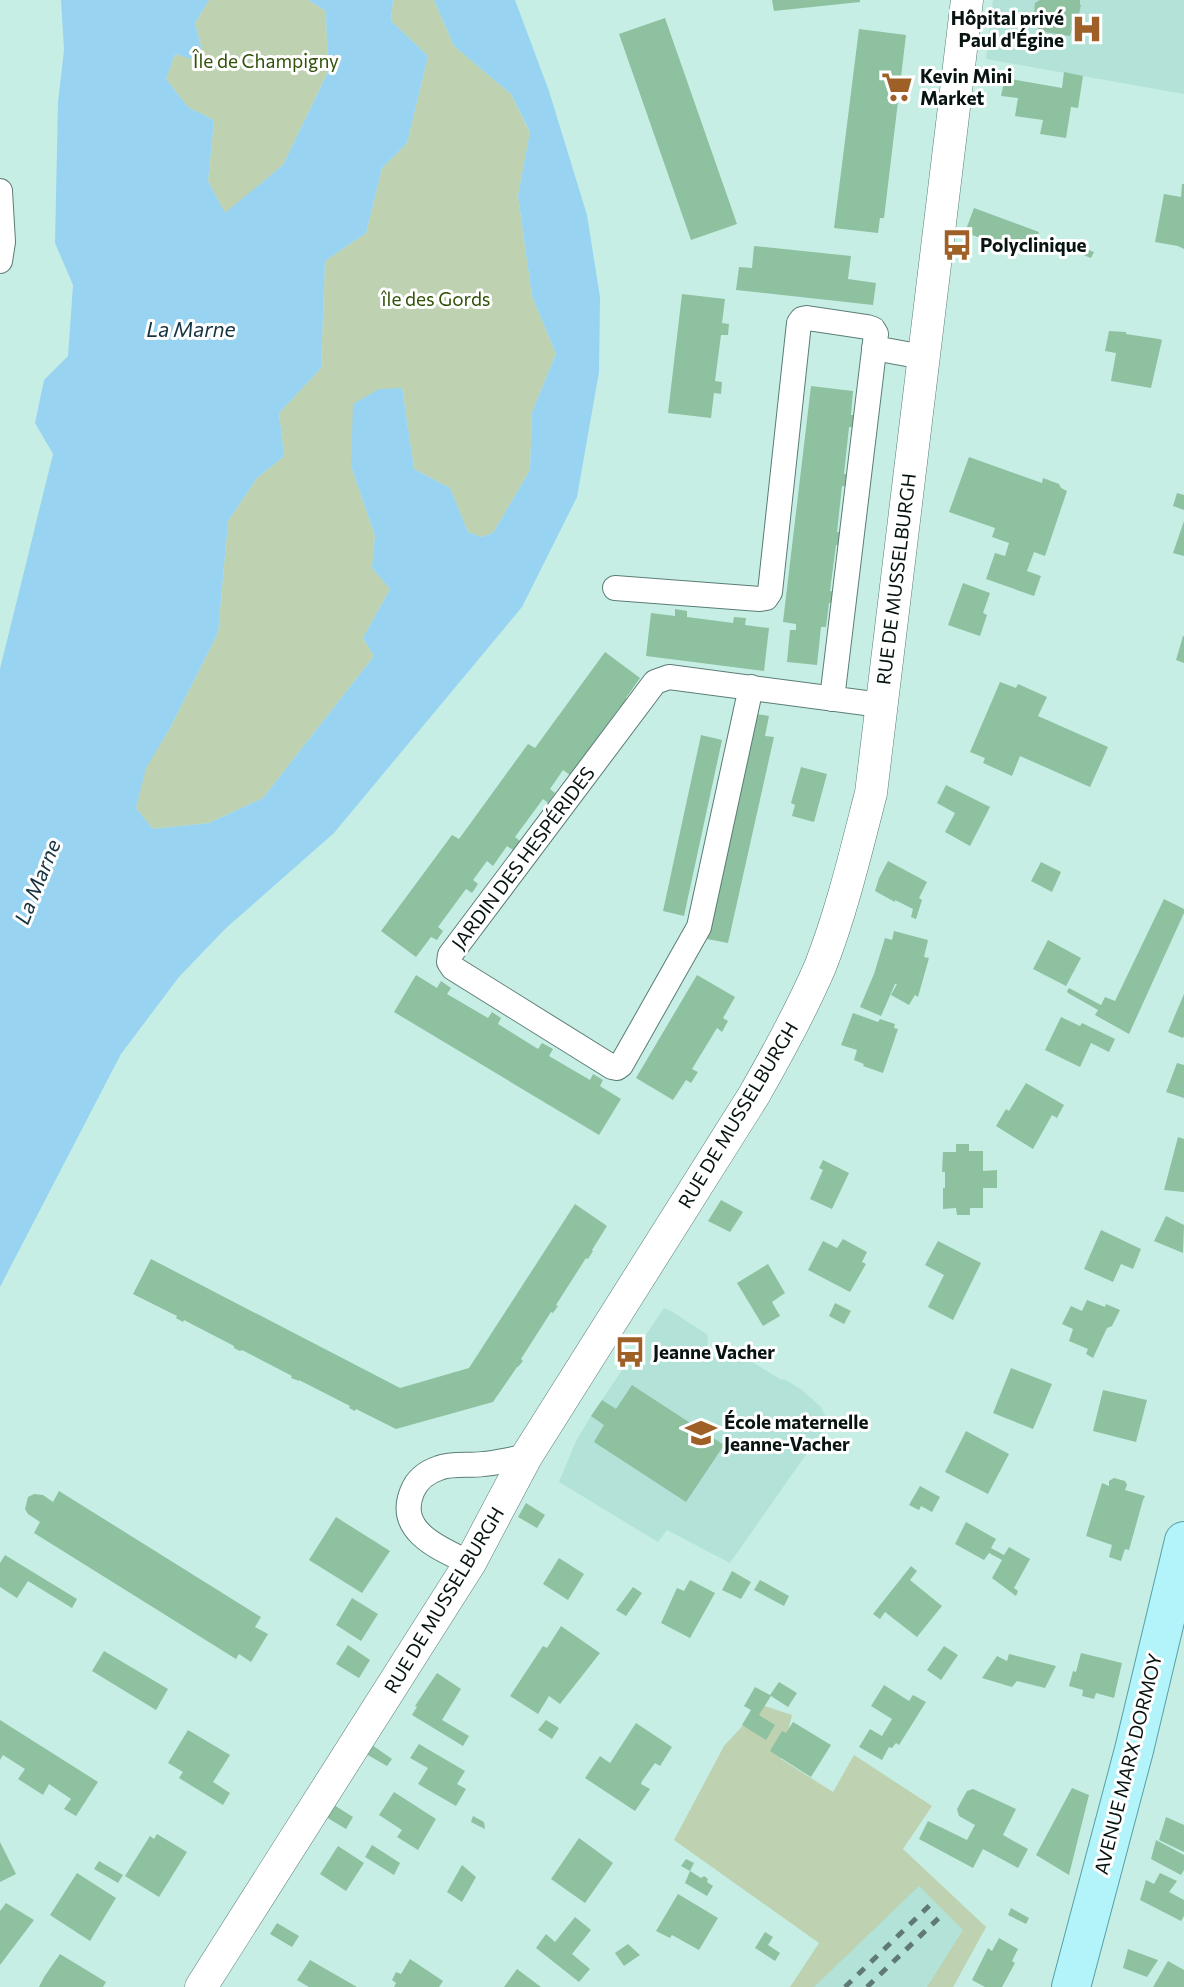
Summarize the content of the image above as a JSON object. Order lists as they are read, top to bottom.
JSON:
{
  "streets": {
    "main road": ["AVENUE MARX DORMOY"],
    "street": ["RUE DE MUSSELBURGH", "JARDIN DES HESPÉRIDES"]
  },
  "crossings": [
    ["RUE DE MUSSELBURGH", "JARDIN DES HESPÉRIDES"]
  ],
  "water": ["La Marne"],
  "parks": ["Île de Champigny", "île des Gords"],
  "places": {
    "hospital": ["Hôpital privé Paul d'Égine"],
    "supermarket": ["Kevin Mini Market"],
    "bus stop": ["Polyclinique", "Jeanne Vacher"],
    "school or university": ["École maternelle Jeanne-Vacher"]
  }
}
